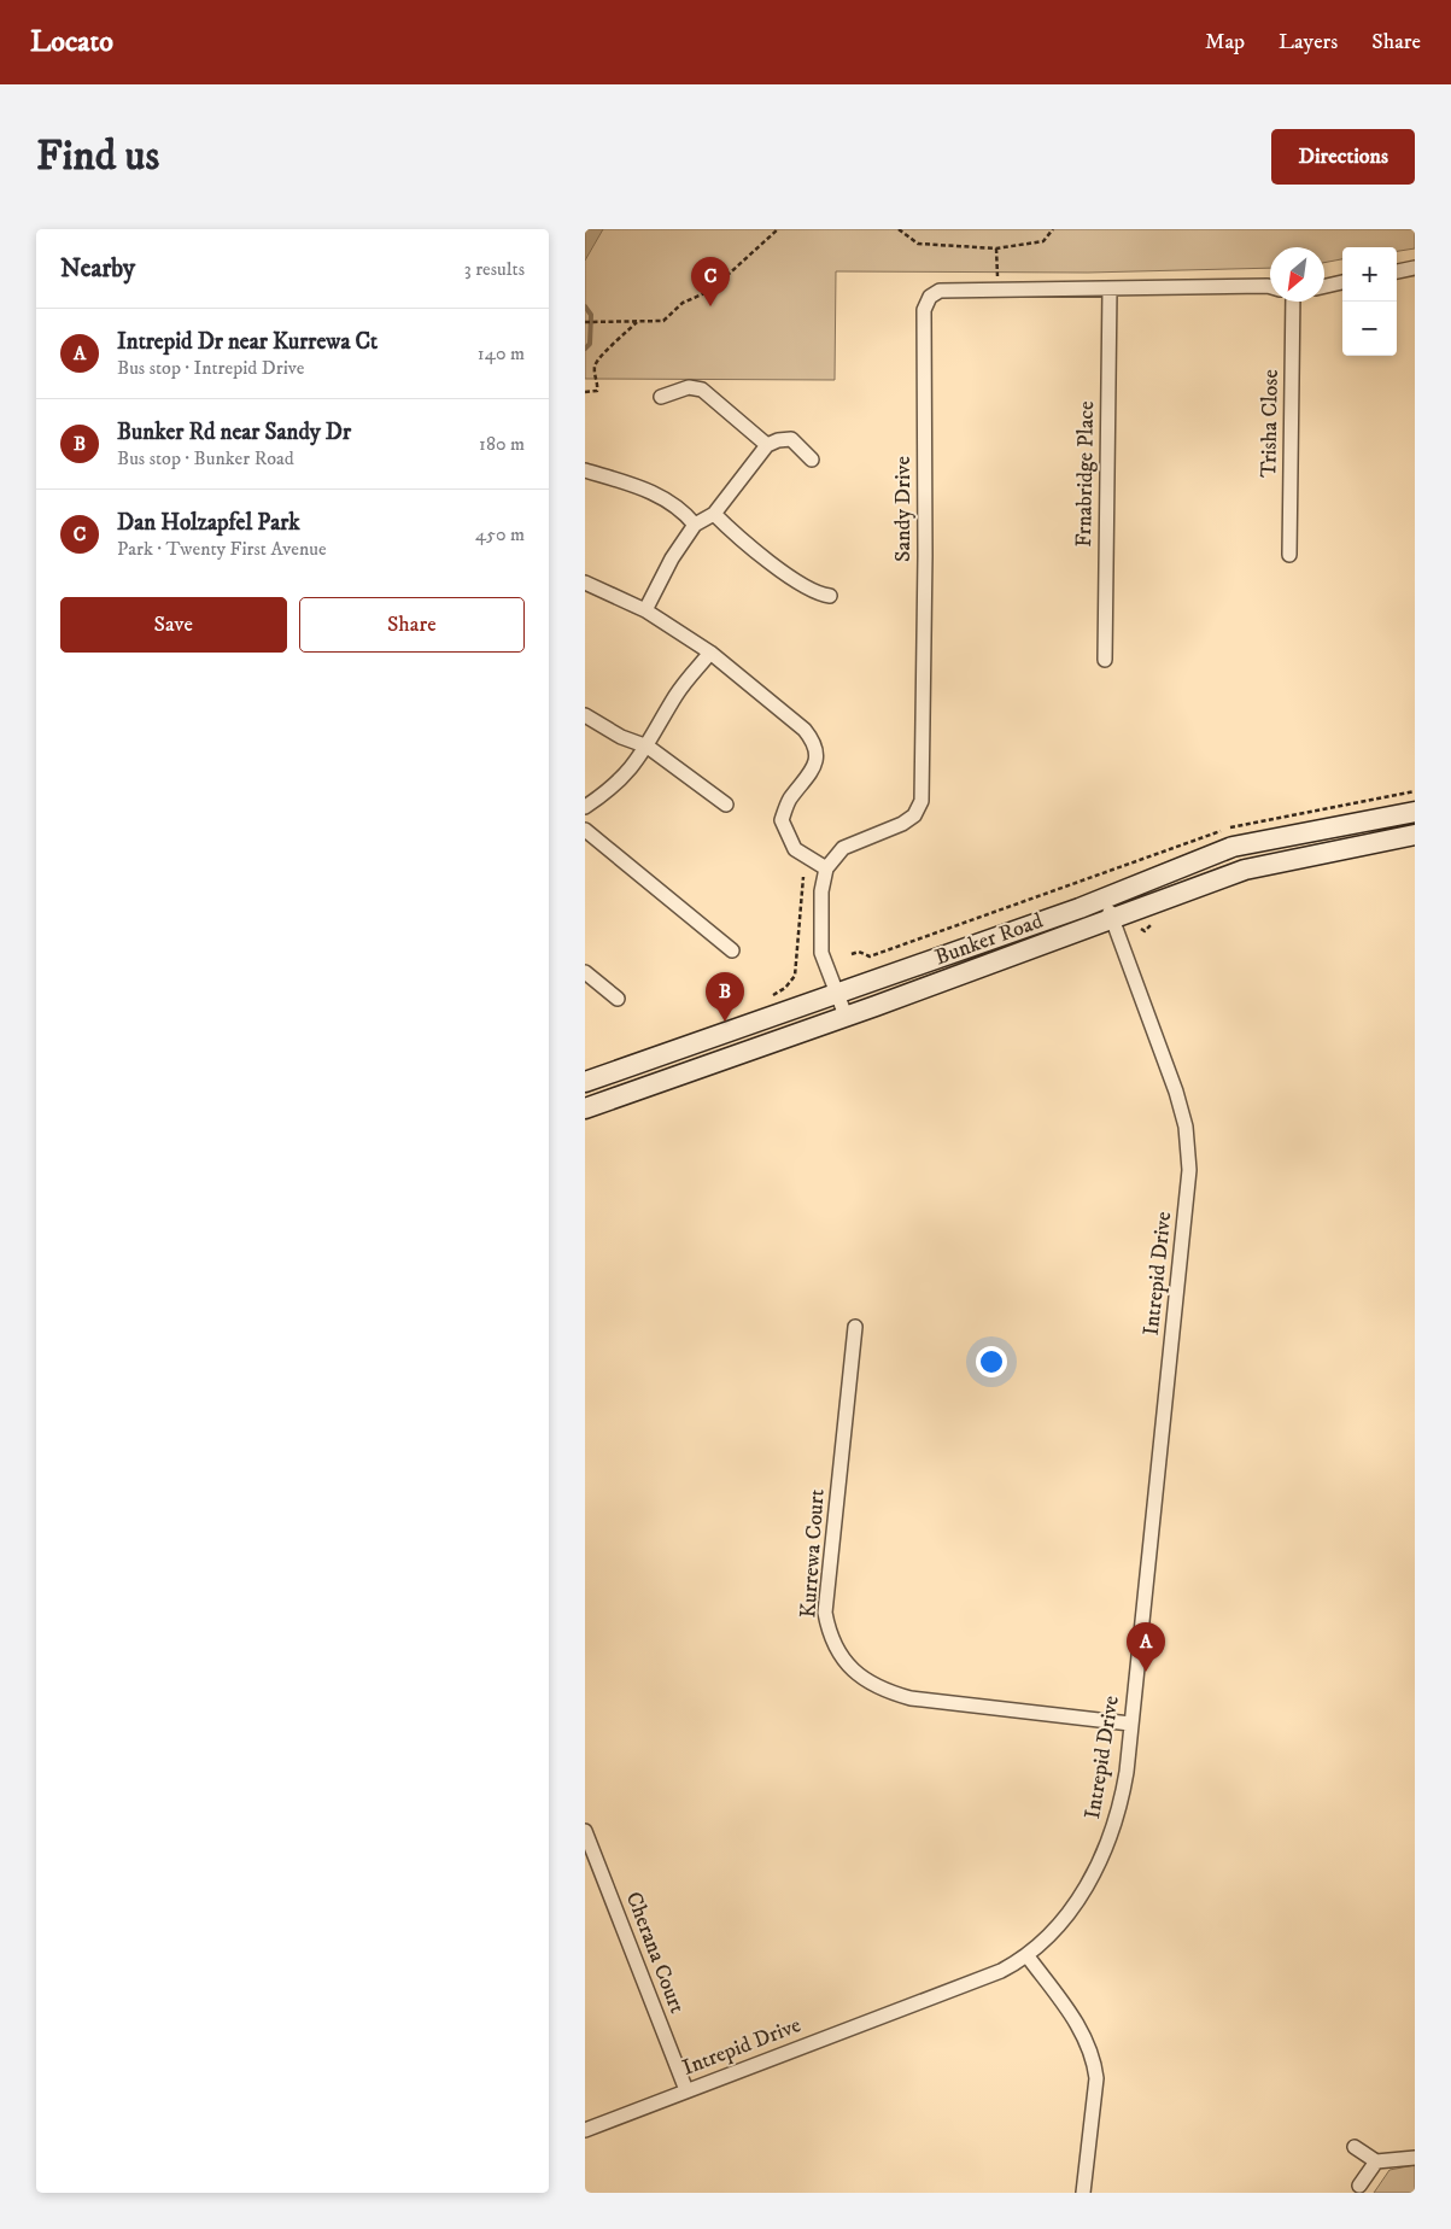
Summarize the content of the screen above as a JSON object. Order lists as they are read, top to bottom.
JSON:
{
  "streets": {
    "main road": ["Bunker Road"],
    "street": [
      "Trisha Close",
      "Frnabridge Place",
      "Sandy Drive",
      "Intrepid Drive",
      "Kurrewa Court",
      "Cherana Court"
    ]
  },
  "crossings": [
    ["Frnabridge Place", "Sandy Drive"],
    ["Bunker Road", "Intrepid Drive"],
    ["Intrepid Drive", "Kurrewa Court"],
    ["Intrepid Drive", "Cherana Court"]
  ],
  "north": "bottom left",
  "page": {
    "header": "Locato",
    "nav": ["Map", "Layers", "Share"],
    "buttons": [
      "Directions",
      ["Save", "Share"]
    ],
    "title": "Find us",
    "heading": ["Nearby", "3 results"],
    "map_buttons": ["+", "−"],
    "pins": ["C", "B", "A"],
    "list": [
      {
        "mark": "A",
        "name": "Intrepid Dr near Kurrewa Ct",
        "note": "Bus stop · Intrepid Drive",
        "value": "140 m"
      },
      {
        "mark": "B",
        "name": "Bunker Rd near Sandy Dr",
        "note": "Bus stop · Bunker Road",
        "value": "180 m"
      },
      {
        "mark": "C",
        "name": "Dan Holzapfel Park",
        "note": "Park · Twenty First Avenue",
        "value": "450 m"
      }
    ]
  }
}
